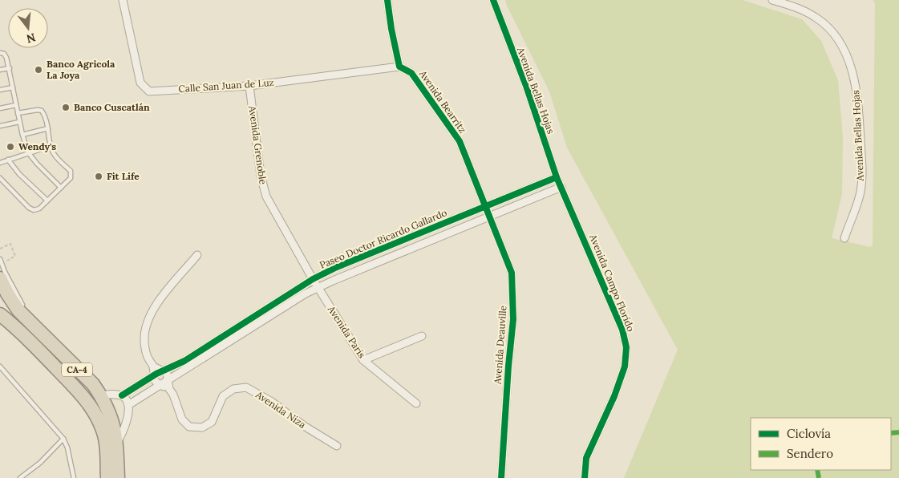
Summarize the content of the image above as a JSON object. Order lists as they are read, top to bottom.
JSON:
{
  "streets": {
    "highway": ["CA-4"],
    "street": [
      "Calle San Juan de Luz",
      "Avenida Bellas Hojas",
      "Avenida Bearritz",
      "Avenida Grenoble",
      "Paseo Doctor Ricardo Gallardo",
      "Avenida Campo Florido",
      "Avenida París",
      "Avenida Deauville",
      "Avenida Niza"
    ]
  },
  "crossings": [
    ["Calle San Juan de Luz", "Avenida Bearritz"],
    ["Calle San Juan de Luz", "Avenida Grenoble"],
    ["Avenida Bellas Hojas", "Paseo Doctor Ricardo Gallardo"],
    ["Avenida Bellas Hojas", "Avenida Campo Florido"],
    ["Avenida Bearritz", "Paseo Doctor Ricardo Gallardo"],
    ["Avenida Bearritz", "Avenida Deauville"],
    ["Avenida Grenoble", "Paseo Doctor Ricardo Gallardo"],
    ["Avenida Grenoble", "Avenida París"],
    ["Paseo Doctor Ricardo Gallardo", "Avenida Campo Florido"],
    ["Paseo Doctor Ricardo Gallardo", "Avenida París"],
    ["Paseo Doctor Ricardo Gallardo", "Avenida Deauville"],
    ["Paseo Doctor Ricardo Gallardo", "CA-4"],
    ["Paseo Doctor Ricardo Gallardo", "Avenida Niza"]
  ],
  "places": [
    "Banco Agricola La Joya",
    "Banco Cuscatlán",
    "Wendy's",
    "Fit Life"
  ],
  "legend": ["Ciclovía", "Sendero"],
  "north": "bottom"
}
